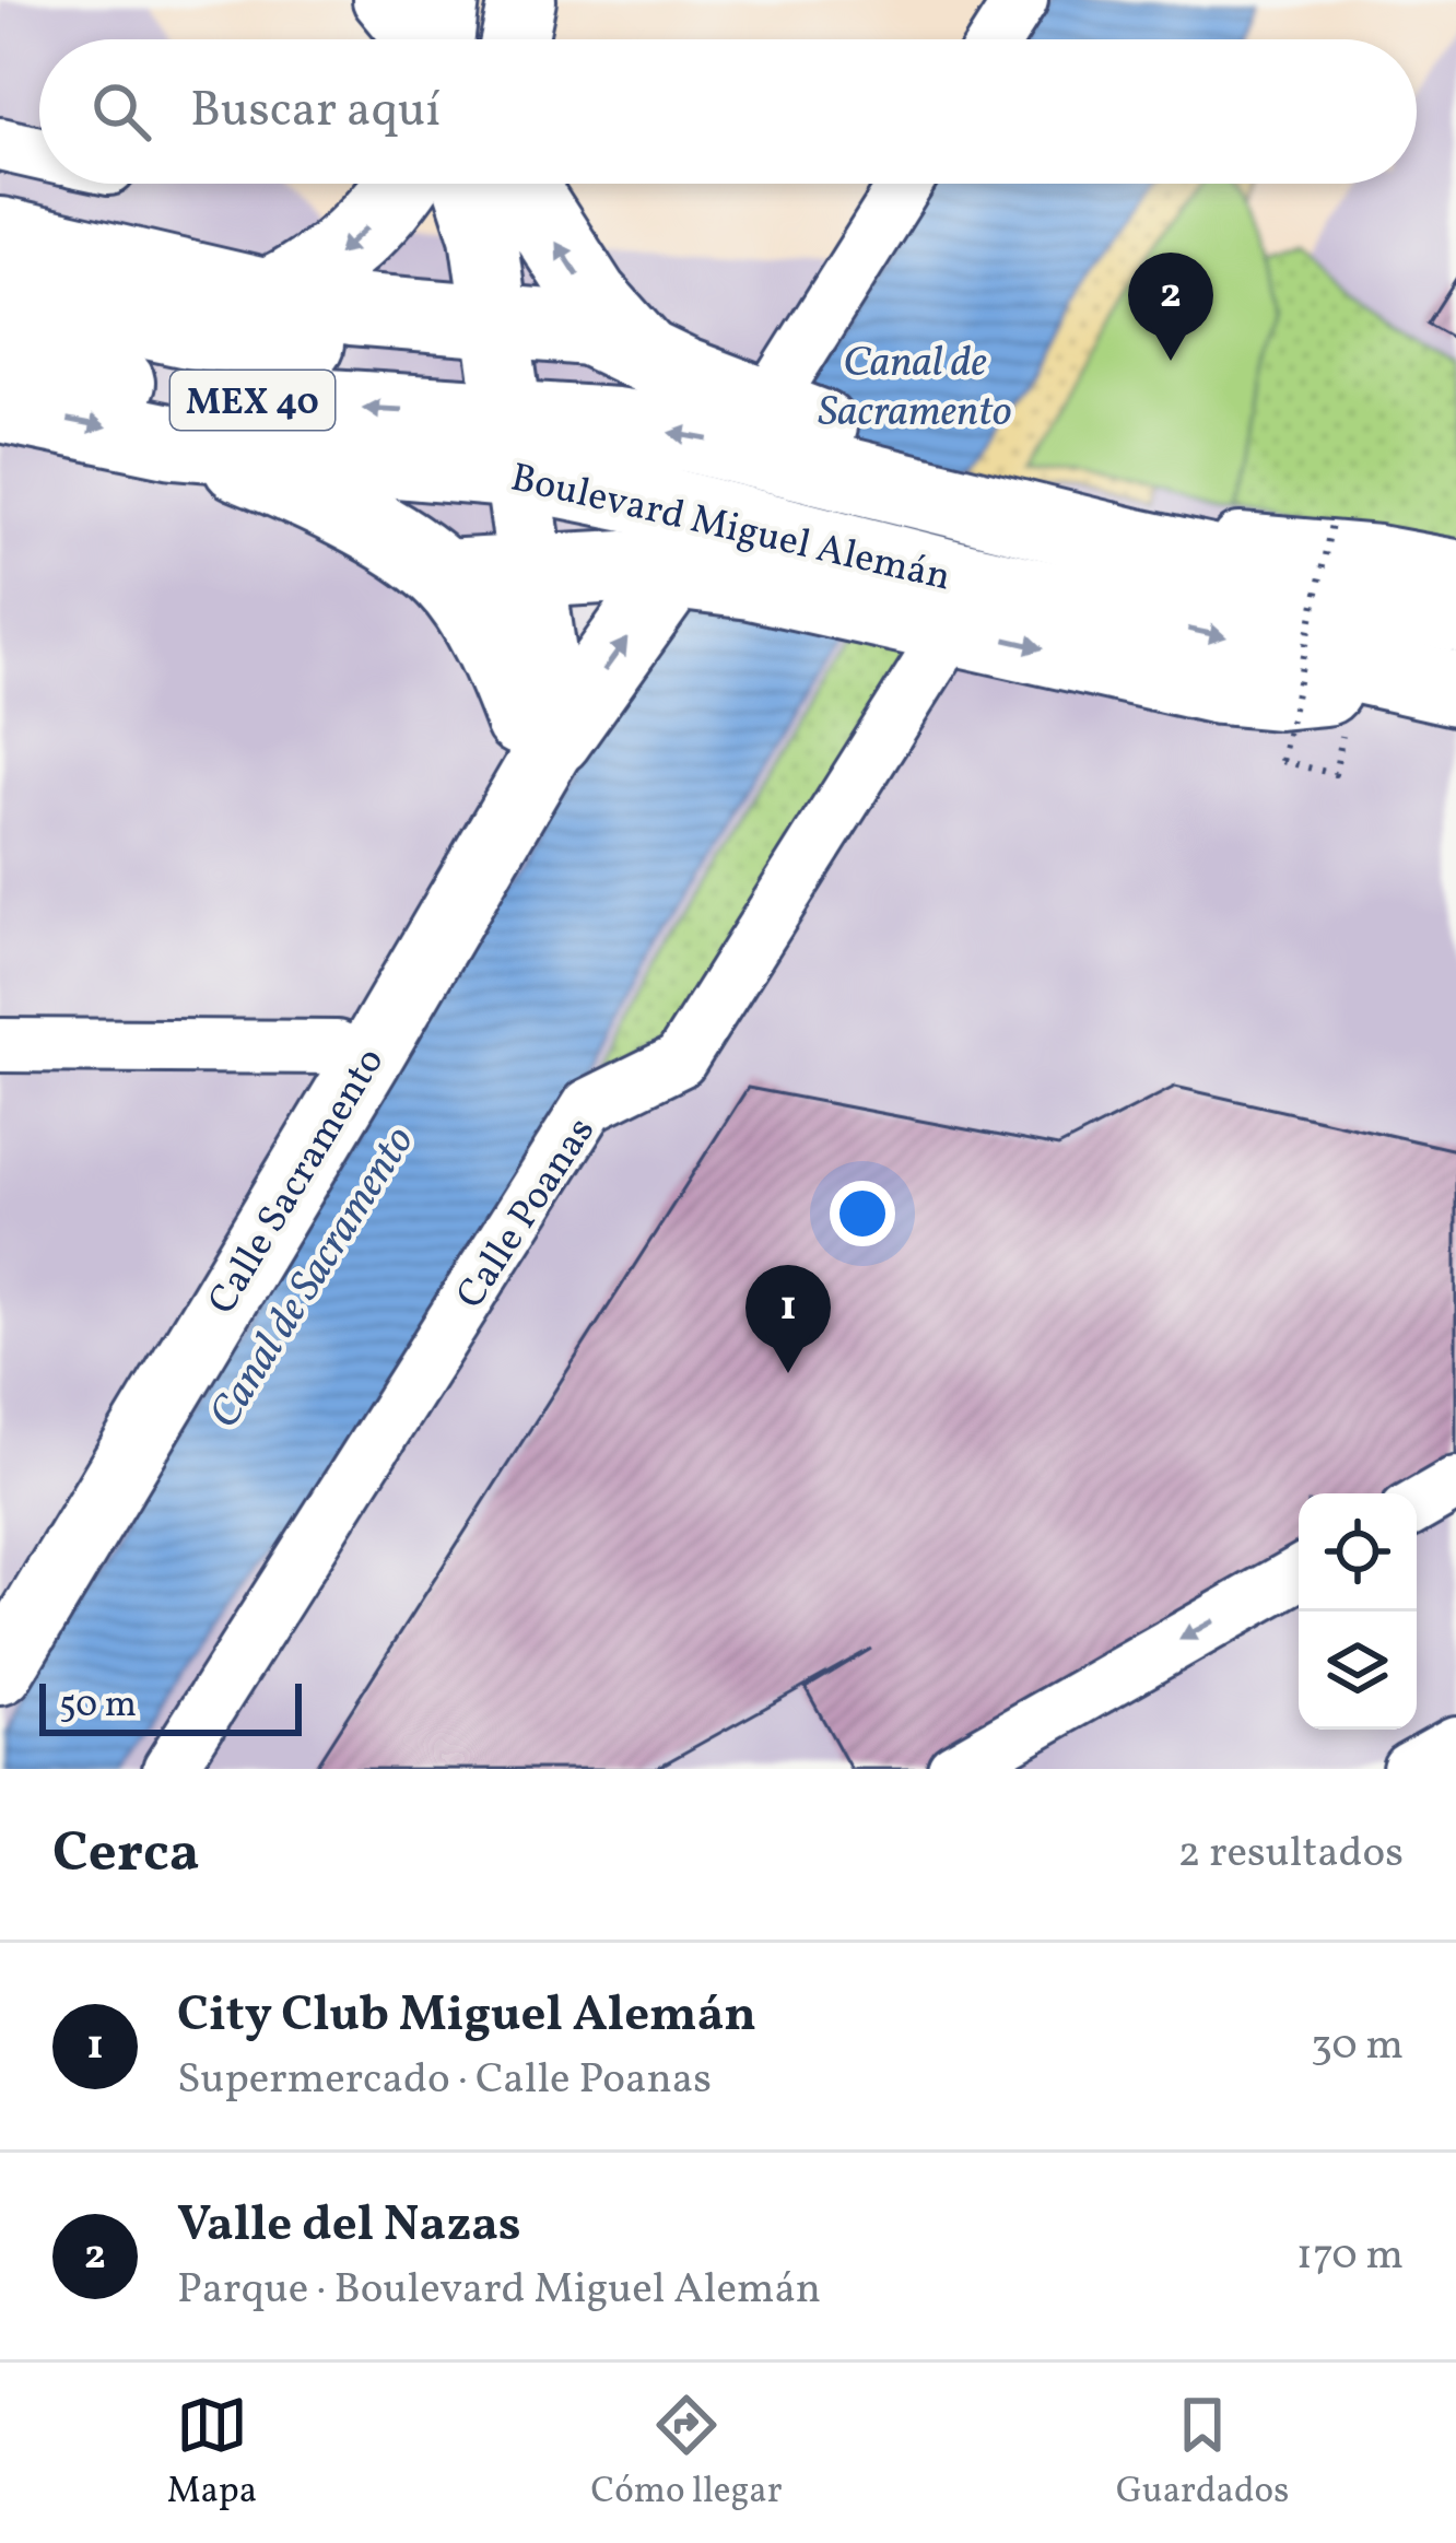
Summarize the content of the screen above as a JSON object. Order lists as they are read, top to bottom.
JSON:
{
  "streets": {
    "highway": ["MEX 40", "Boulevard Miguel Alemán"],
    "main road": ["Calle Sacramento"],
    "street": ["Calle Poanas"]
  },
  "crossings": [
    ["Boulevard Miguel Alemán", "Calle Poanas"]
  ],
  "water": ["Canal de Sacramento"],
  "scale_bar": "50 m",
  "page": {
    "search": "Buscar aquí",
    "pins": ["2", "1"],
    "scale": "50 m",
    "heading": ["Cerca", "2 resultados"],
    "list": [
      {
        "mark": "1",
        "name": "City Club Miguel Alemán",
        "note": "Supermercado · Calle Poanas",
        "value": "30 m"
      },
      {
        "mark": "2",
        "name": "Valle del Nazas",
        "note": "Parque · Boulevard Miguel Alemán",
        "value": "170 m"
      }
    ],
    "nav": ["Mapa", "Cómo llegar", "Guardados"]
  }
}
